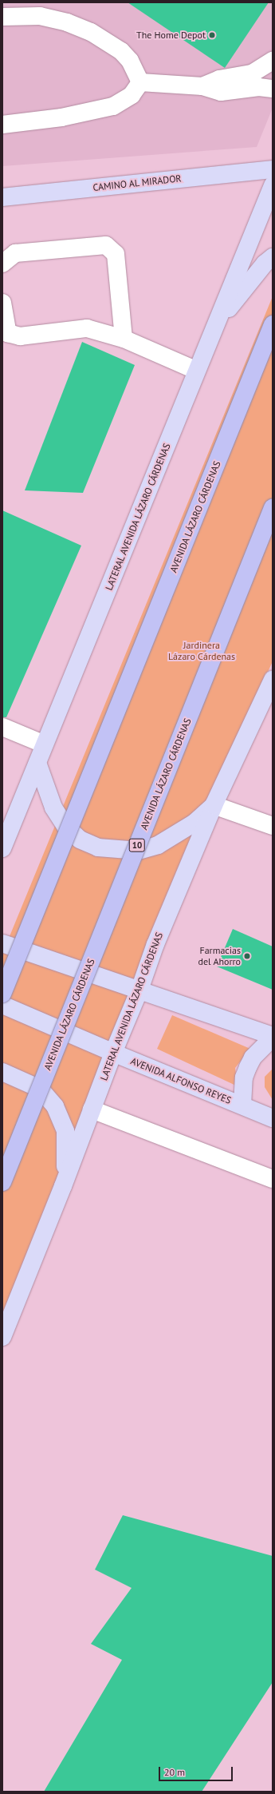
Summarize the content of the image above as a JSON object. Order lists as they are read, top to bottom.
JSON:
{
  "streets": {
    "highway": ["AVENIDA LÁZARO CÁRDENAS", "10"],
    "main road": ["CAMINO AL MIRADOR", "LATERAL AVENIDA LÁZARO CÁRDENAS", "AVENIDA ALFONSO REYES"]
  },
  "crossings": [
    ["LATERAL AVENIDA LÁZARO CÁRDENAS", "AVENIDA ALFONSO REYES"]
  ],
  "parks": ["Jardinera Lázaro Cárdenas"],
  "places": ["The Home Depot", "Farmacias del Ahorro"],
  "scale_bar": "20 m"
}
